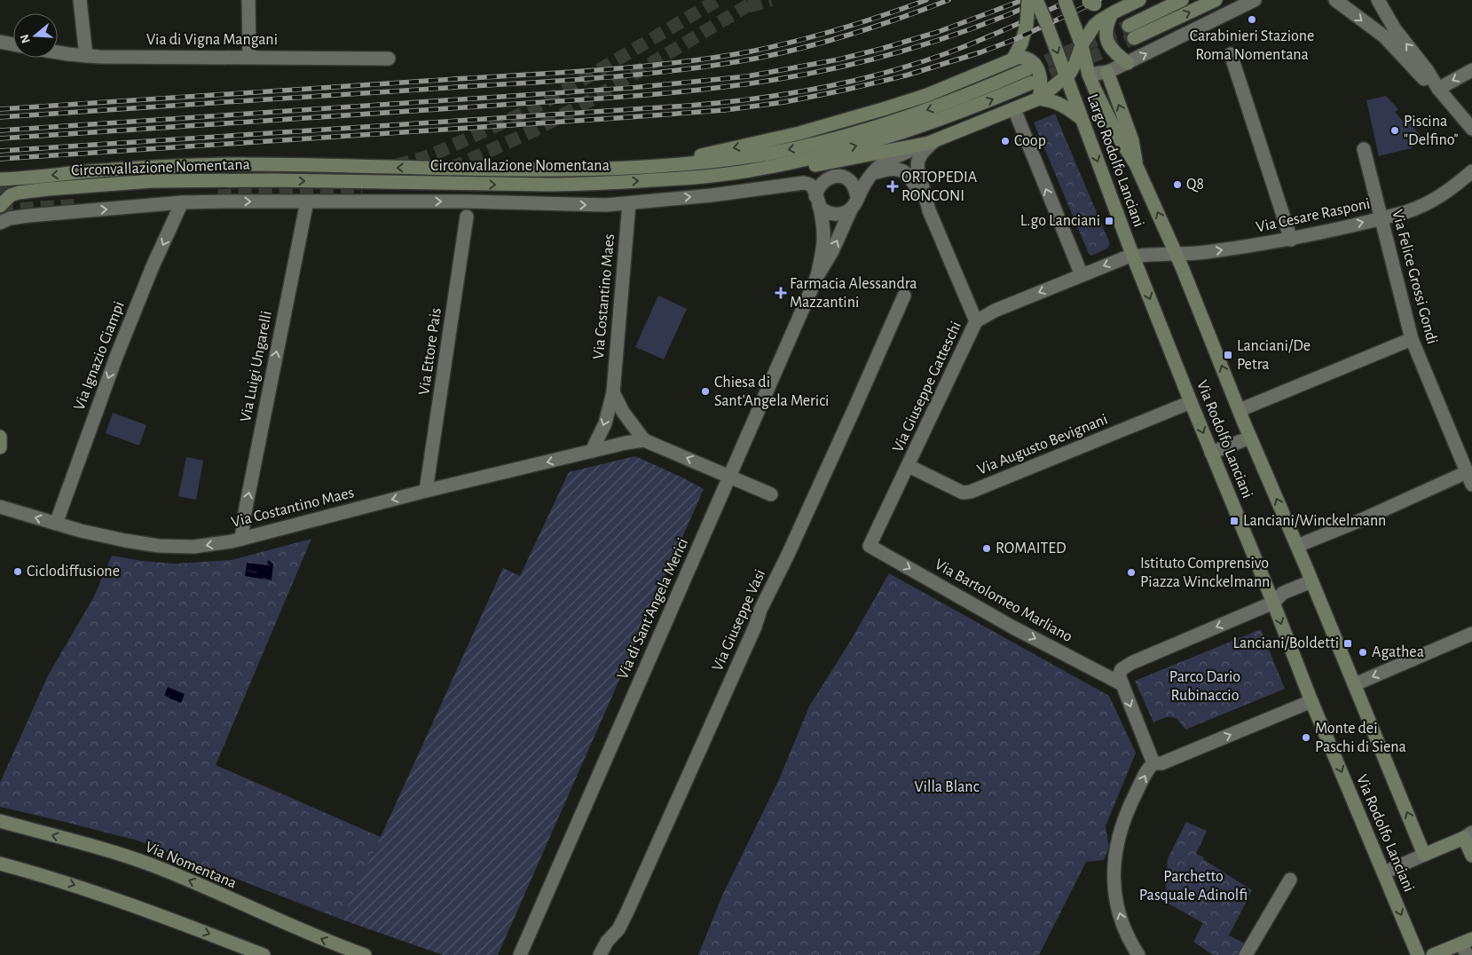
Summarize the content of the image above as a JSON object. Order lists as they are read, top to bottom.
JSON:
{
  "streets": {
    "street": [
      "Via di Vigna Mangani",
      "Largo Rodolfo Lanciani",
      "Circonvallazione Nomentana",
      "Via Cesare Rasponi",
      "Via Felice Grossi Gondi",
      "Via Costantino Maes",
      "Via Ettore Pais",
      "Via Ignazio Ciampi",
      "Via Luigi Ungarelli",
      "Via Giuseppe Gatteschi",
      "Via Rodolfo Lanciani",
      "Via Augusto Bevignani",
      "Via Bartolomeo Marliano",
      "Via di Sant'Angela Merici",
      "Via Giuseppe Vasi",
      "Via Nomentana"
    ]
  },
  "crossings": [
    ["Largo Rodolfo Lanciani", "Via Cesare Rasponi"],
    ["Largo Rodolfo Lanciani", "Via Rodolfo Lanciani"],
    ["Via Cesare Rasponi", "Via Felice Grossi Gondi"],
    ["Via Cesare Rasponi", "Via Rodolfo Lanciani"],
    ["Via Costantino Maes", "Via Ettore Pais"],
    ["Via Costantino Maes", "Via Ignazio Ciampi"],
    ["Via Costantino Maes", "Via Luigi Ungarelli"],
    ["Via Giuseppe Gatteschi", "Via Augusto Bevignani"],
    ["Via Giuseppe Gatteschi", "Via Bartolomeo Marliano"],
    ["Via Rodolfo Lanciani", "Via Augusto Bevignani"]
  ],
  "one_way": [
    "Via Cesare Rasponi",
    "Via Costantino Maes",
    "Via Ignazio Ciampi",
    "Via Luigi Ungarelli",
    "Via Bartolomeo Marliano"
  ],
  "parks": ["Parco Dario Rubinaccio", "Villa Blanc", "Parchetto Pasquale Adinolfi"],
  "places": {
    "other": [
      "Carabinieri Stazione Roma Nomentana",
      "Piscina \"Delfino\"",
      "Coop",
      "Q8",
      "Chiesa di Sant'Angela Merici",
      "ROMAITED",
      "Ciclodiffusione",
      "Istituto Comprensivo Piazza Winckelmann",
      "Agathea",
      "Monte dei Paschi di Siena"
    ],
    "health": ["ORTOPEDIA RONCONI", "Farmacia Alessandra Mazzantini"],
    "transit": [
      "L.go Lanciani",
      "Lanciani/De Petra",
      "Lanciani/Winckelmann",
      "Lanciani/Boldetti"
    ]
  },
  "north": "left"
}
